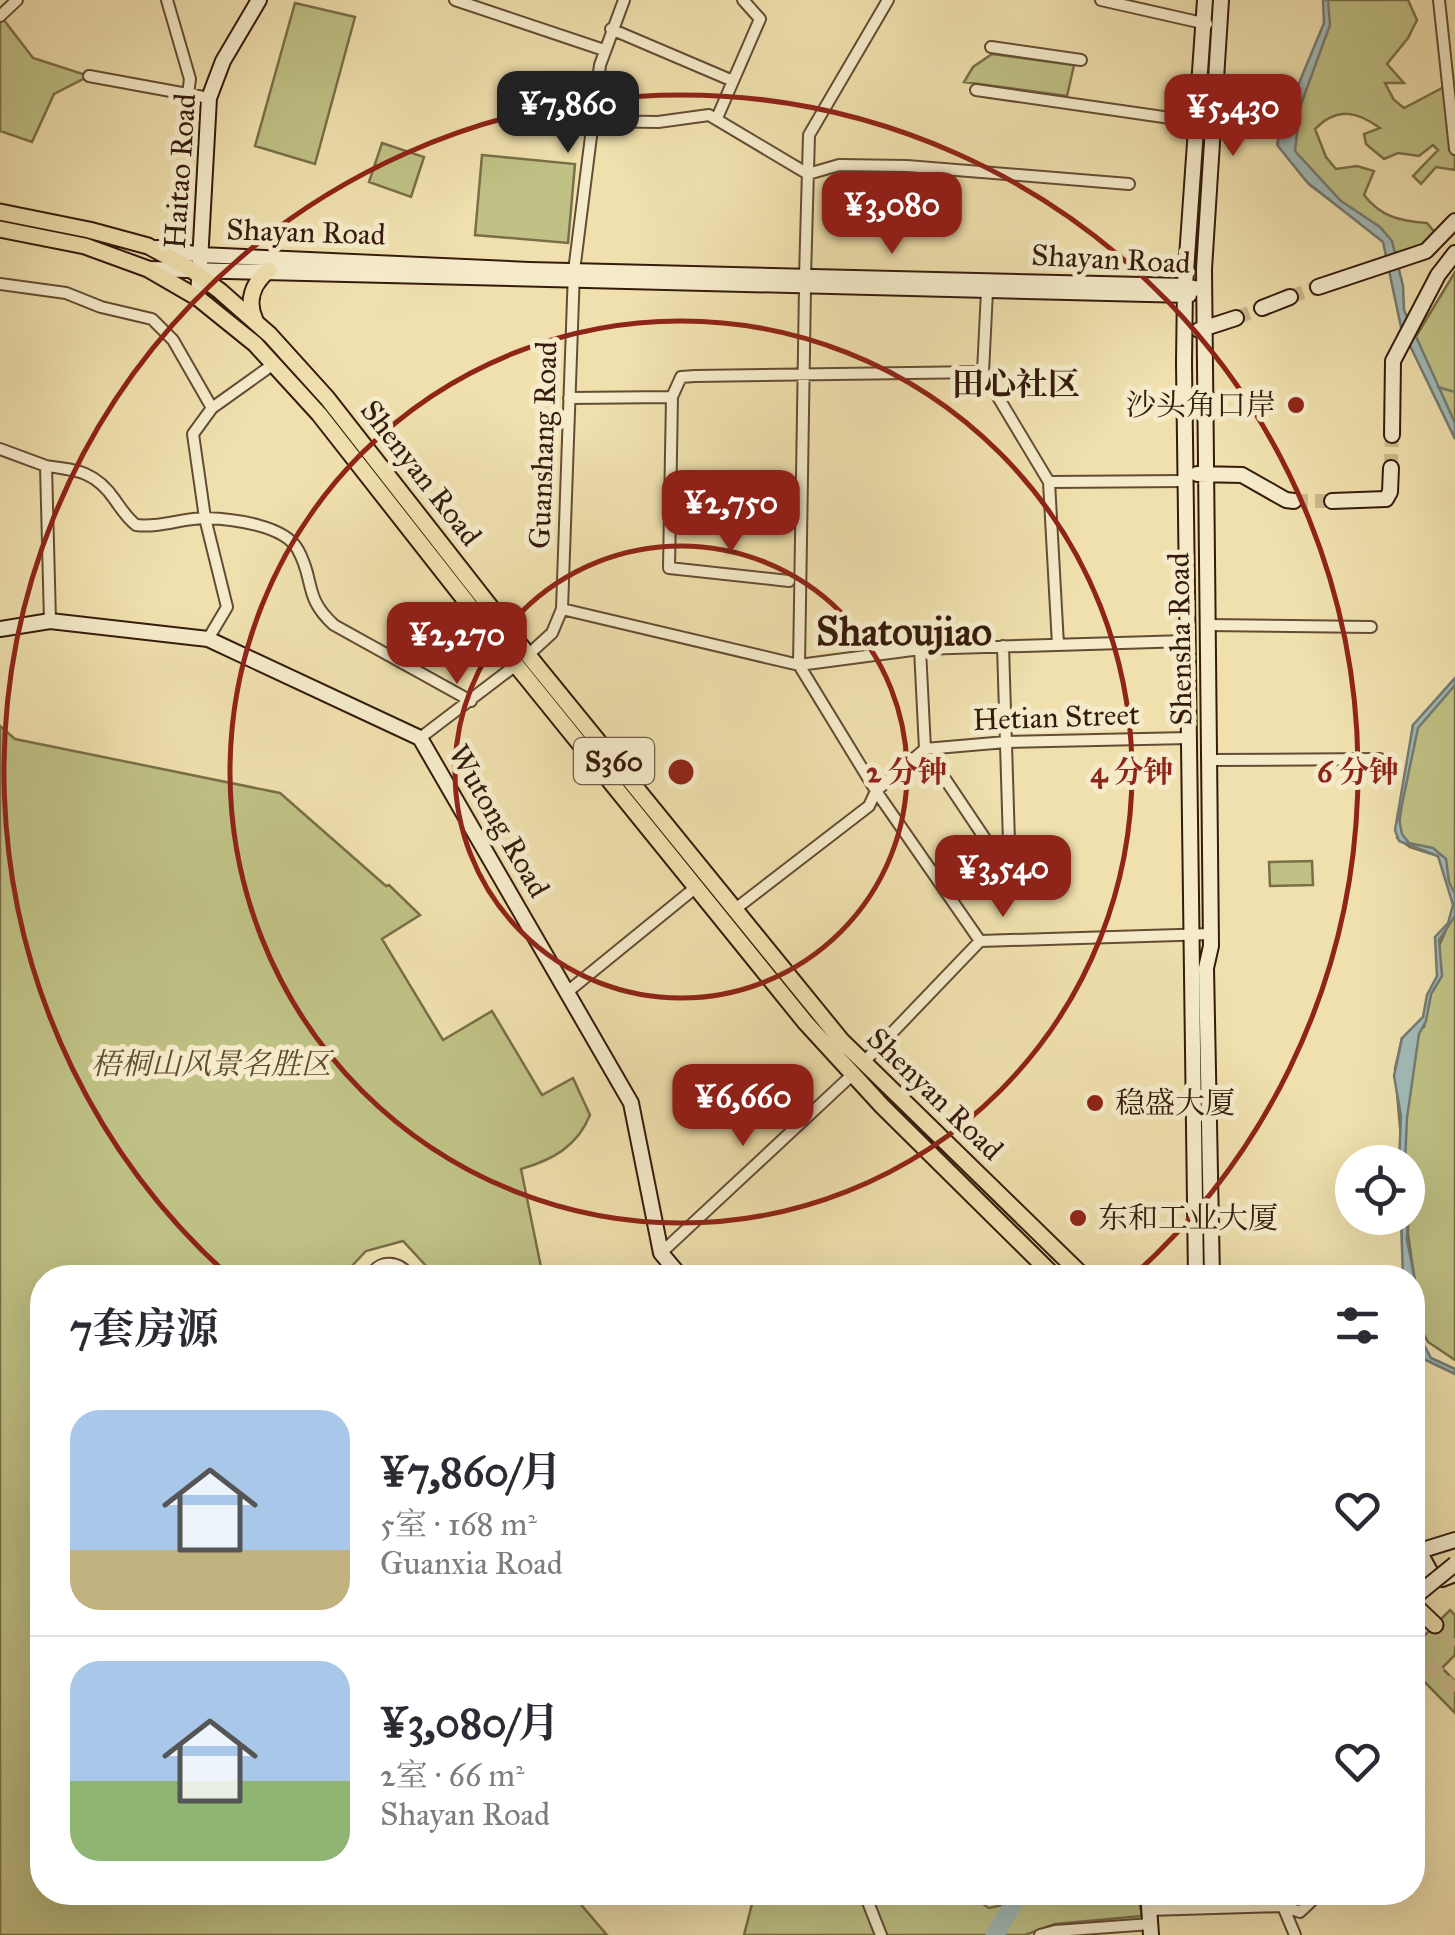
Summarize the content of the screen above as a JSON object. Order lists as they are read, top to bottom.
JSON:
{
  "streets": {
    "main road": [
      "Haitao Road",
      "Shayan Road",
      "Shenyan Road",
      "Shensha Road",
      "S360",
      "Wutong Road"
    ],
    "street": ["Guanshang Road", "Hetian Street"]
  },
  "crossings": [
    ["Haitao Road", "Shayan Road"],
    ["Haitao Road", "Shenyan Road"],
    ["Shayan Road", "Guanshang Road"],
    ["Shayan Road", "Shenyan Road"],
    ["Shayan Road", "Shensha Road"],
    ["Shensha Road", "Hetian Street"]
  ],
  "districts": ["田心社区", "Shatoujiao"],
  "parks": ["梧桐山风景名胜区"],
  "places": ["沙头角口岸", "稳盛大厦", "东和工业大厦"],
  "page": {
    "price": [
      "¥7,860",
      "¥5,430",
      "¥3,080",
      "¥2,750",
      "¥2,270",
      "¥3,540",
      "¥6,660"
    ],
    "heading": "7套房源",
    "list": [
      {
        "name": "¥7,860/月",
        "note": "5室 · 168 m² · Guanxia Road"
      },
      {
        "name": "¥3,080/月",
        "note": "2室 · 66 m² · Shayan Road"
      }
    ]
  },
  "rings": ["2 分钟", "4 分钟", "6 分钟"]
}
